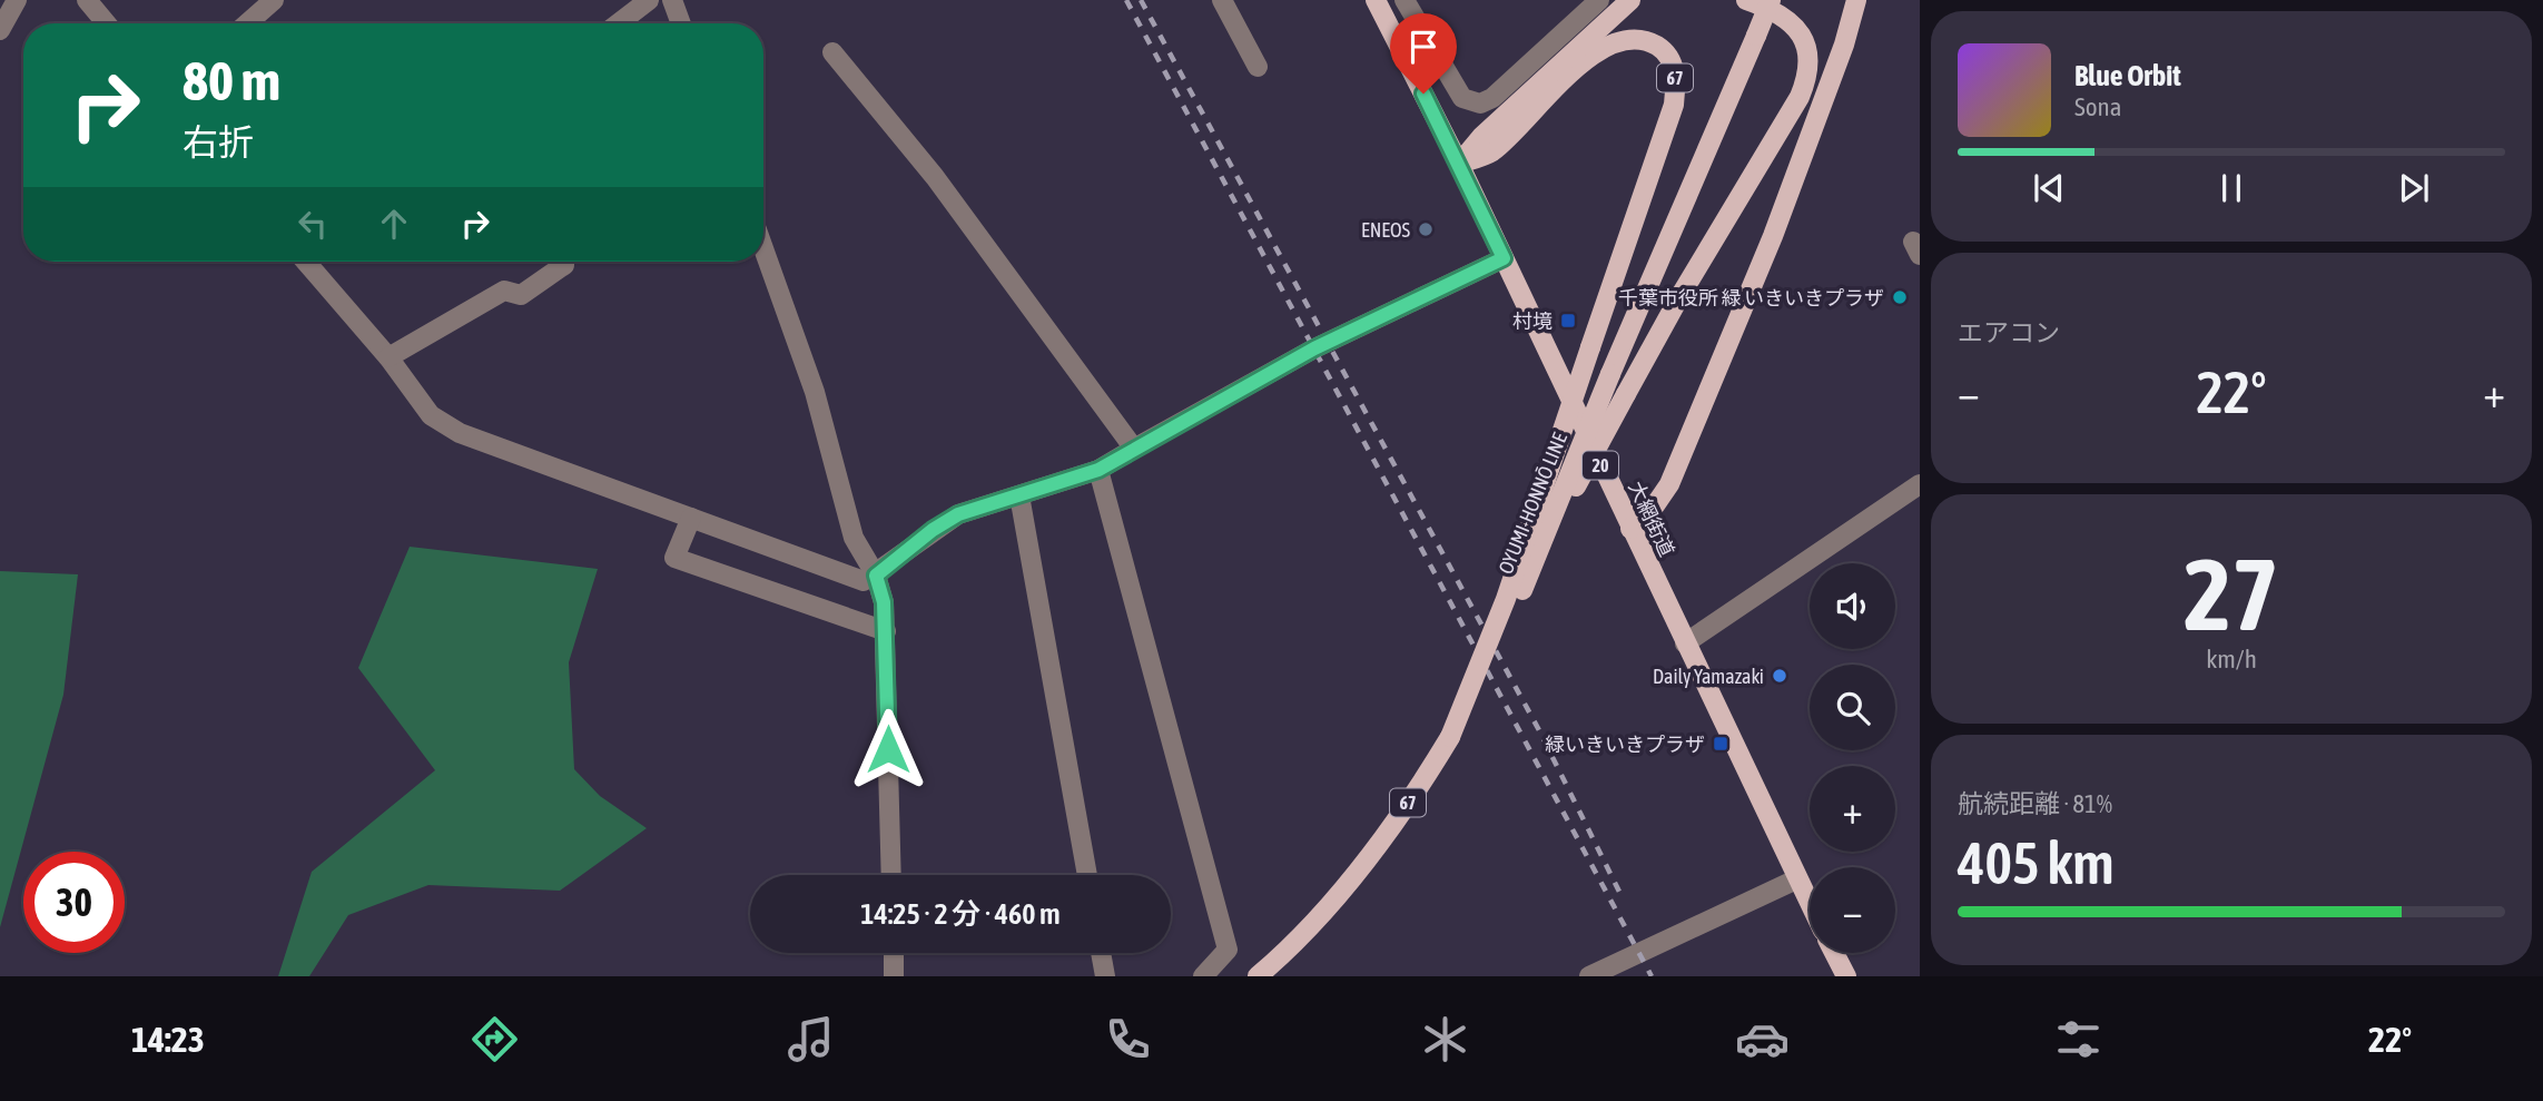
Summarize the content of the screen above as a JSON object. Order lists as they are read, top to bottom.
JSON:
{
  "streets": {
    "main road": [
      "67",
      "20",
      "OYUMI-HONNŌ LINE",
      "大網街道"
    ]
  },
  "crossings": [
    ["67", "OYUMI-HONNŌ LINE"],
    ["67", "大網街道"]
  ],
  "places": {
    "other": ["ENEOS", "千葉市役所 緑 いきいきプラザ", "Daily Yamazaki"],
    "transit": ["村境", "緑いきいきプラザ"]
  },
  "page": {
    "turn": ["80 m", "右折"],
    "song": ["Blue Orbit", "Sona"],
    "tile": [
      "エアコン",
      ["27", "km/h"],
      ["航続距離 · 81%", "405 km"]
    ],
    "heat": ["−", "22°", "+"],
    "map_buttons": ["+", "−"],
    "limit": "30",
    "trip": "14:25 · 2 分 · 460 m",
    "tabs": ["14:23", "22°"]
  }
}
